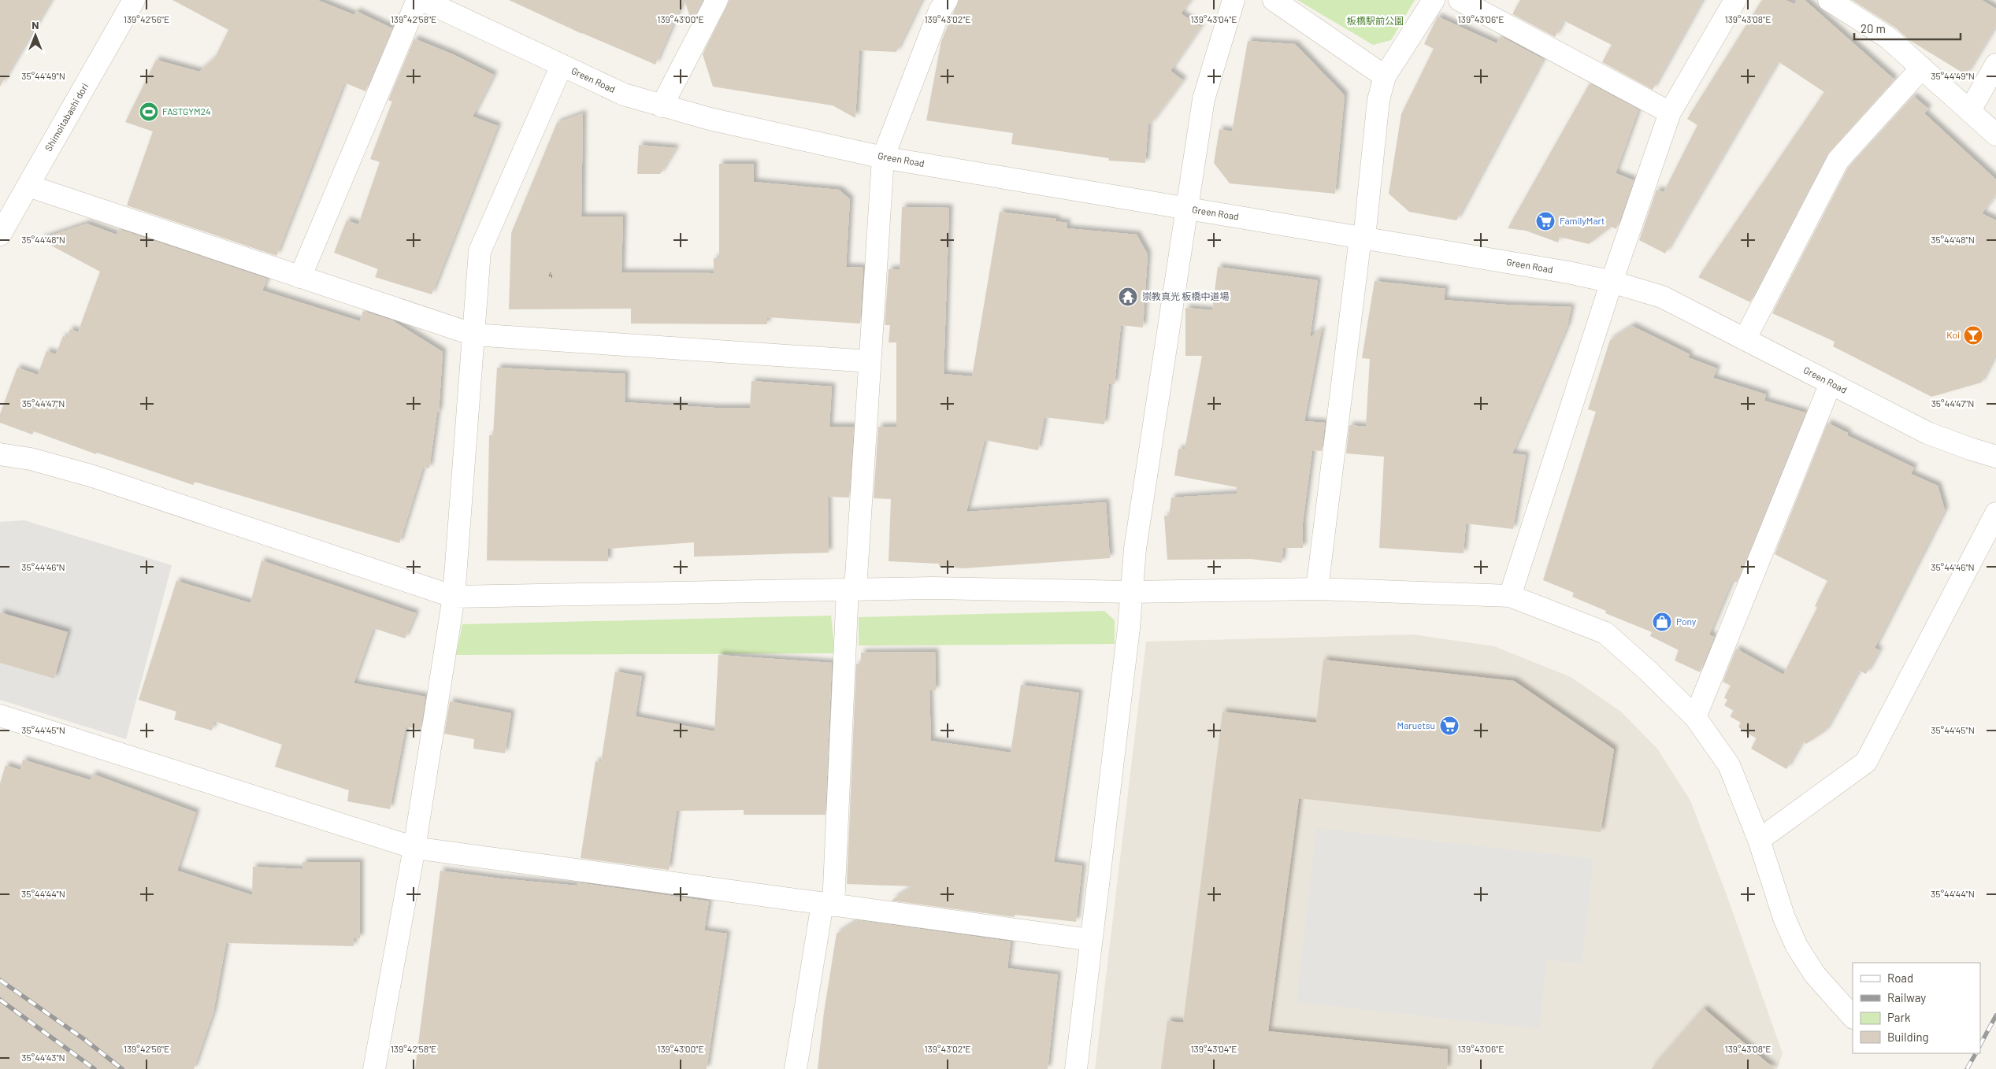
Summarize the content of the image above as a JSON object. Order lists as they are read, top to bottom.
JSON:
{
  "streets": {
    "street": ["Green Road", "Shimoitabashi dori"]
  },
  "parks": ["板橋駅前公園"],
  "places": {
    "sports": ["FASTGYM24"],
    "supermarket": ["FamilyMart", "Maruetsu"],
    "temple": ["崇教真光 板橋中道場"],
    "bar": ["Koi"],
    "shop": ["Pony"]
  },
  "house_numbers": ["4"],
  "legend": [
    "Road",
    "Railway",
    "Park",
    "Building"
  ],
  "scale_bar": "20 m",
  "north": "top",
  "coordinates": [
    "139°42'56\"E",
    "139°42'58\"E",
    "139°43'00\"E",
    "139°43'02\"E",
    "139°43'04\"E",
    "139°43'06\"E",
    "139°43'08\"E",
    "35°44'49\"N",
    "35°44'48\"N",
    "35°44'47\"N",
    "35°44'46\"N",
    "35°44'45\"N",
    "35°44'44\"N",
    "35°44'43\"N"
  ]
}
